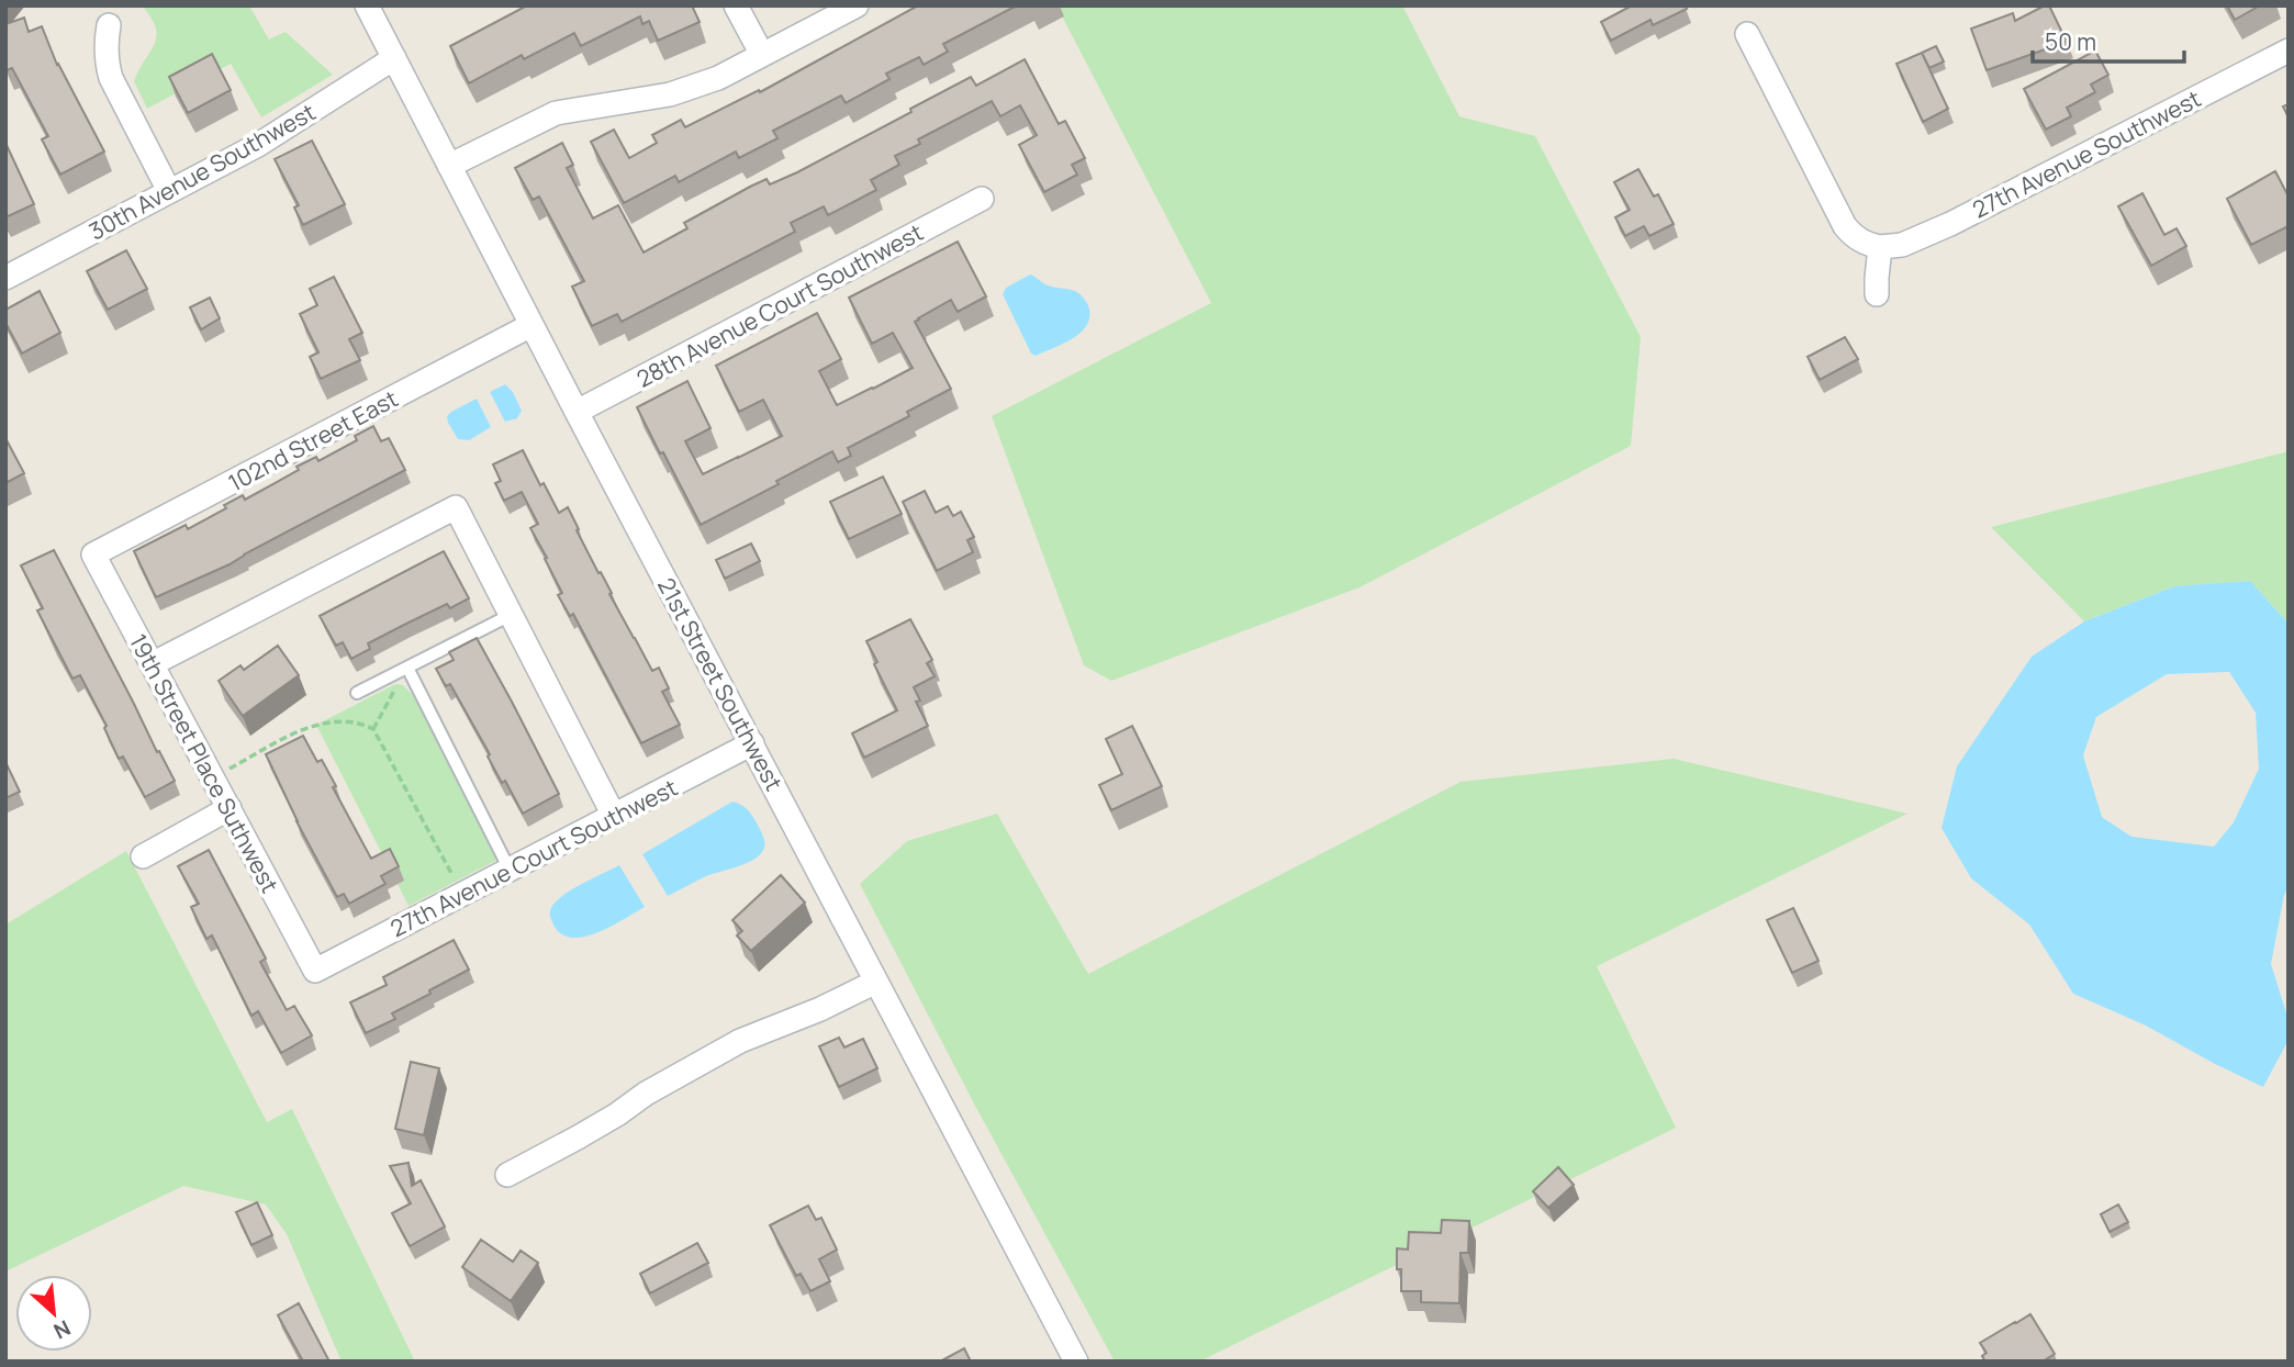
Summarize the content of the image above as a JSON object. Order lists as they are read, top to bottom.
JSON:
{
  "streets": {
    "street": [
      "27th Avenue Southwest",
      "30th Avenue Southwest",
      "28th Avenue Court Southwest",
      "102nd Street East",
      "21st Street Southwest",
      "19th Street Place Suthwest",
      "27th Avenue Court Southwest"
    ]
  },
  "crossings": [
    ["30th Avenue Southwest", "21st Street Southwest"],
    ["28th Avenue Court Southwest", "21st Street Southwest"],
    ["102nd Street East", "21st Street Southwest"],
    ["102nd Street East", "19th Street Place Suthwest"],
    ["21st Street Southwest", "27th Avenue Court Southwest"],
    ["19th Street Place Suthwest", "27th Avenue Court Southwest"]
  ],
  "scale_bar": "50 m",
  "north": "bottom right"
}
